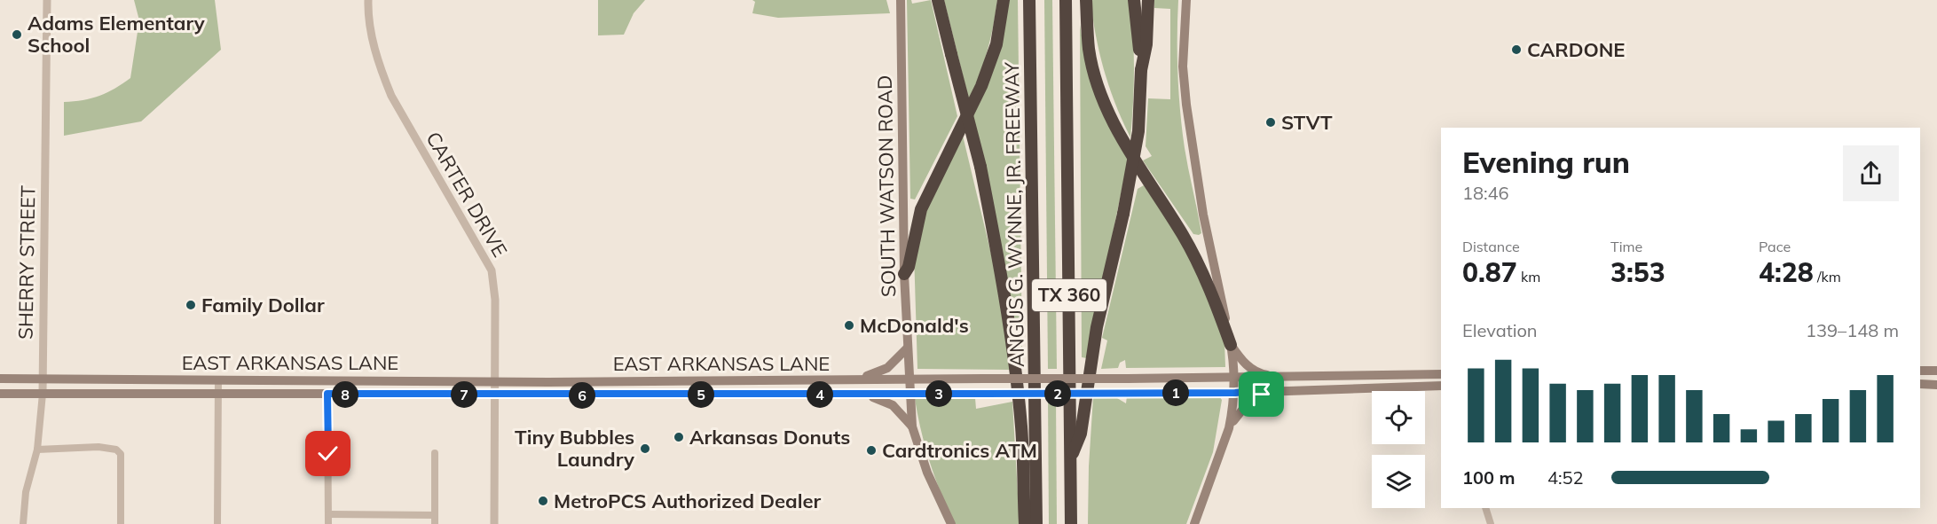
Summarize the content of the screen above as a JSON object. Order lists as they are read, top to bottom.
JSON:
{
  "streets": {
    "highway": ["ANGUS G. WYNNE, JR. FREEWAY", "TX 360"],
    "main road": ["SOUTH WATSON ROAD", "EAST ARKANSAS LANE"],
    "street": ["CARTER DRIVE", "SHERRY STREET"]
  },
  "crossings": [
    ["SOUTH WATSON ROAD", "EAST ARKANSAS LANE"],
    ["CARTER DRIVE", "EAST ARKANSAS LANE"],
    ["SHERRY STREET", "EAST ARKANSAS LANE"]
  ],
  "places": [
    "Adams Elementary School",
    "CARDONE",
    "STVT",
    "Family Dollar",
    "McDonald's",
    "Arkansas Donuts",
    "Tiny Bubbles Laundry",
    "Cardtronics ATM",
    "MetroPCS Authorized Dealer"
  ],
  "page": {
    "heading": ["Evening run", "18:46"],
    "stats": [
      ["Distance", "0.87 km"],
      ["Time", "3:53"],
      ["Pace", "4:28 /km"]
    ],
    "chart": ["Elevation", "139–148 m"],
    "pins": [
      "1",
      "2",
      "3",
      "4",
      "5",
      "7",
      "8",
      "6"
    ],
    "list": [
      {
        "name": "100 m",
        "note": "4:52"
      }
    ]
  }
}
